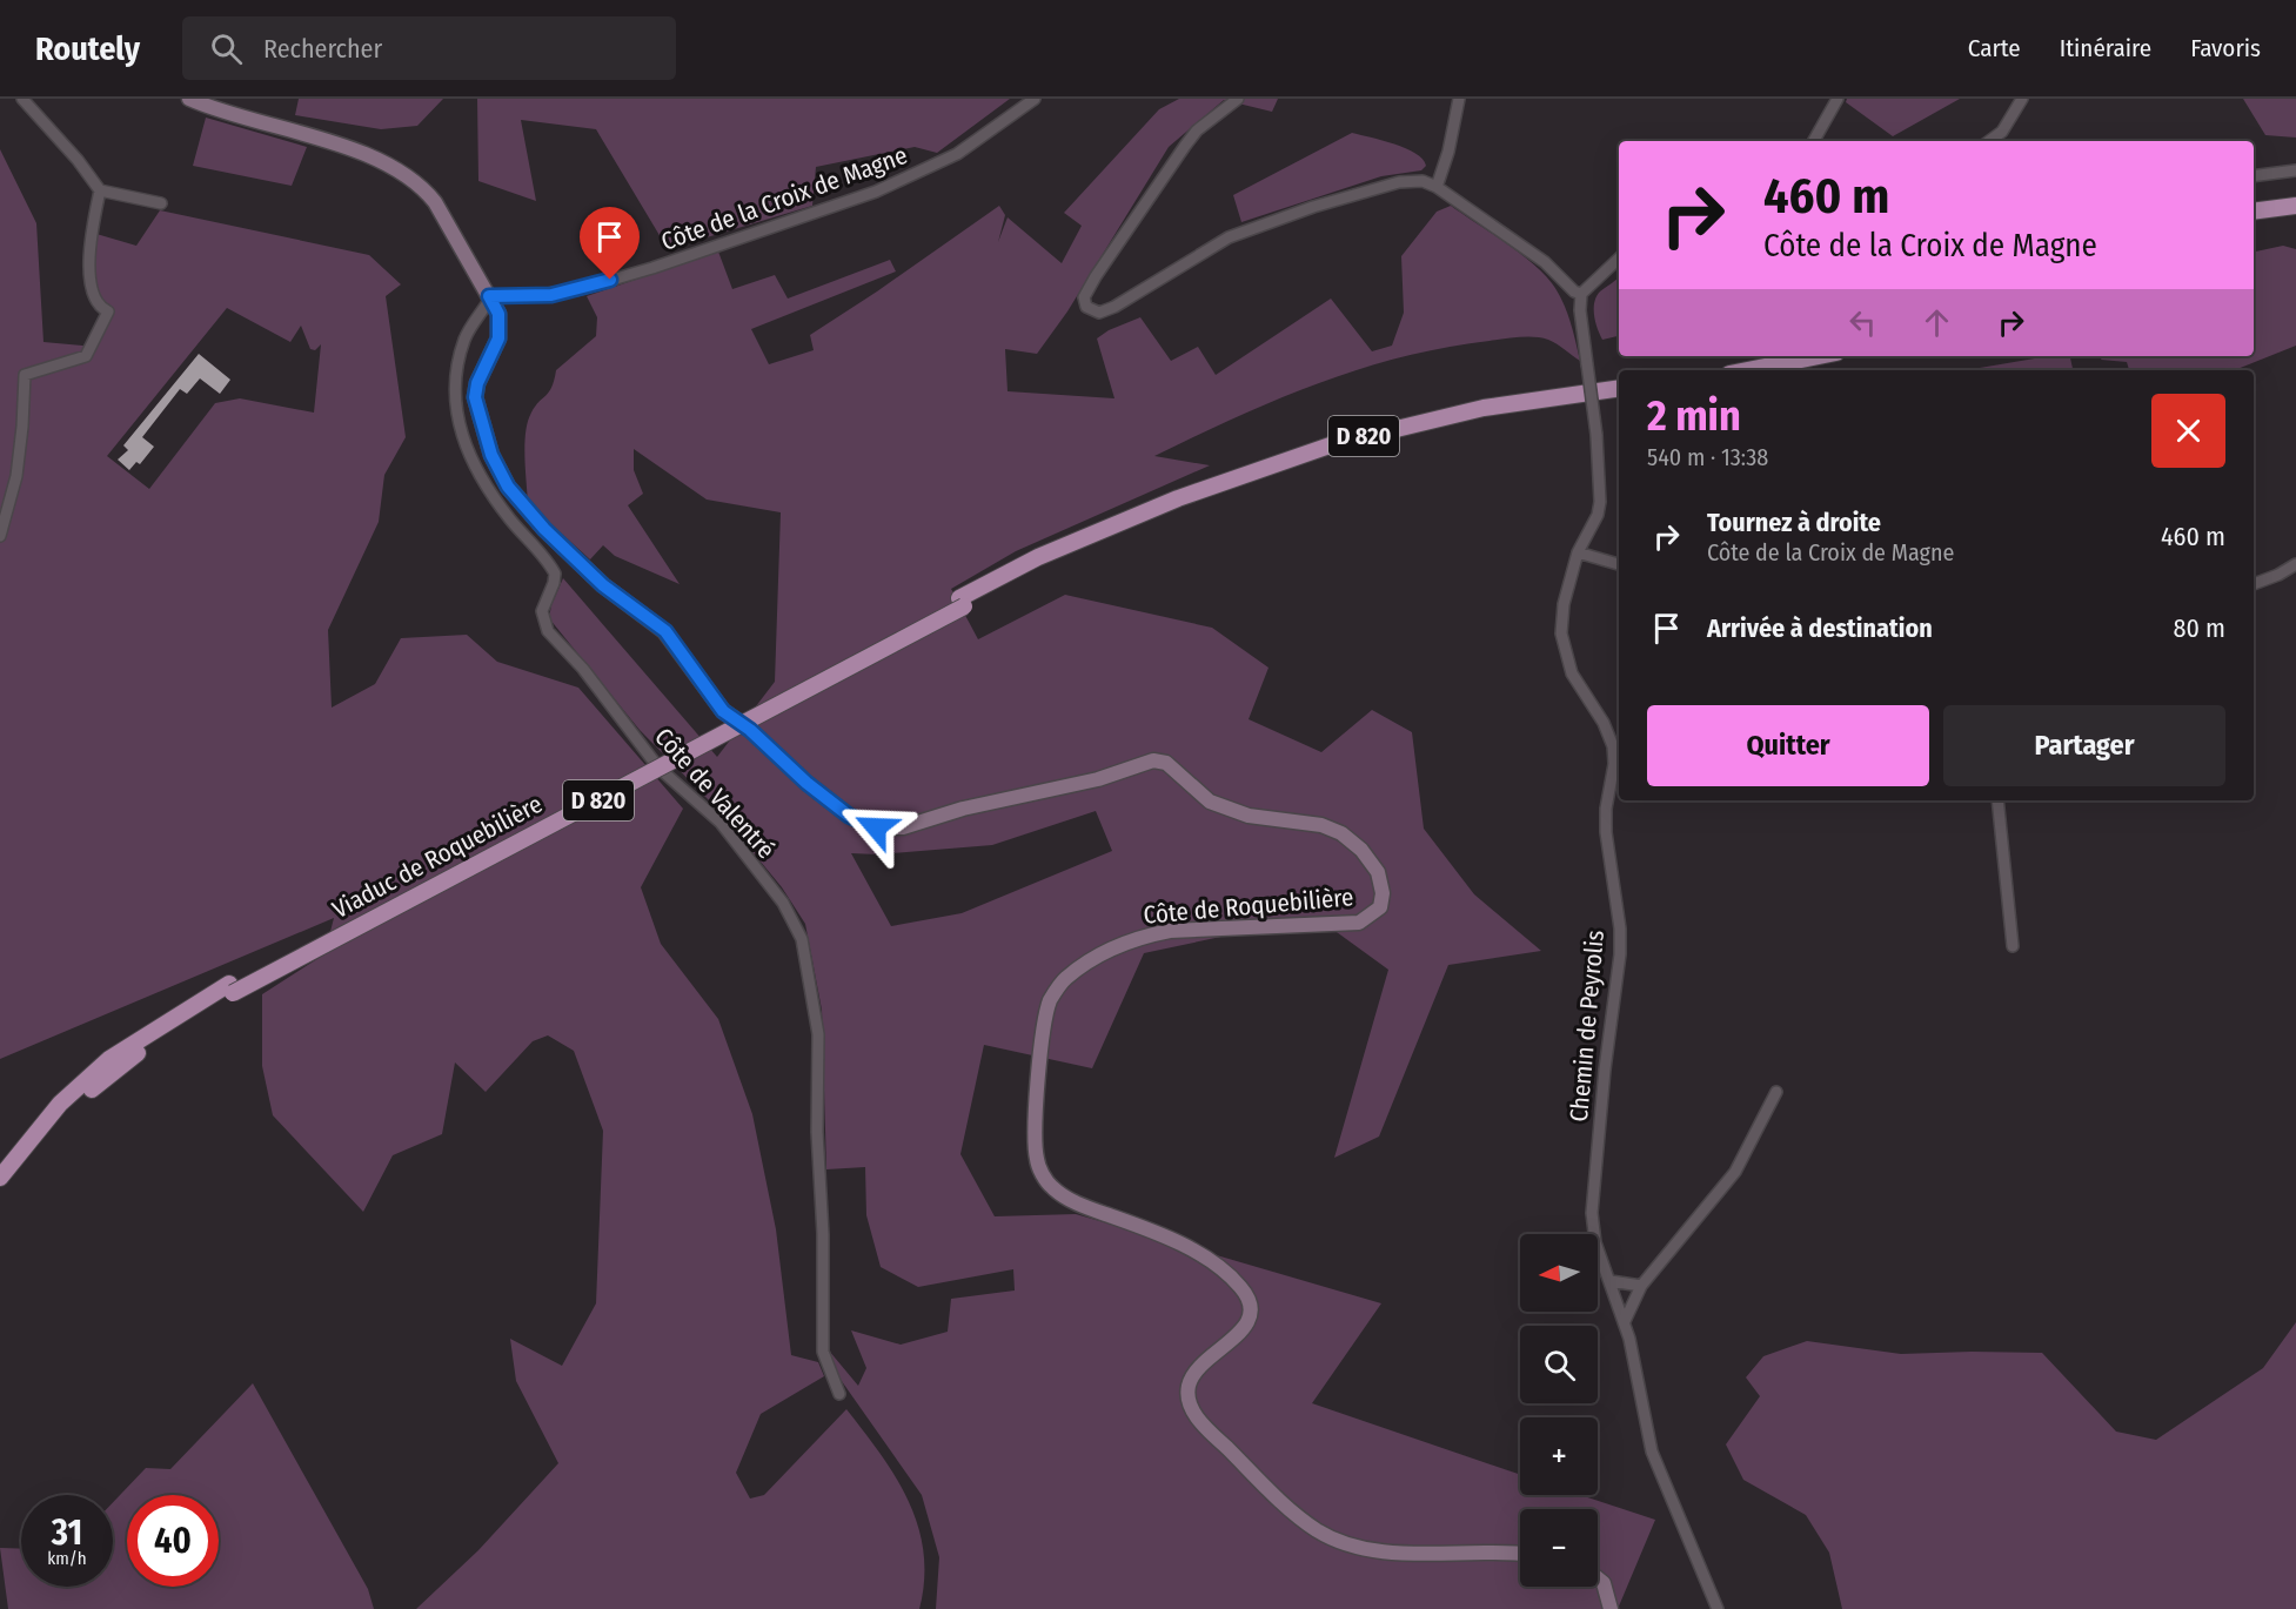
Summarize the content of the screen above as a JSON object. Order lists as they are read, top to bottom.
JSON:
{
  "streets": {
    "main road": ["D 820", "Viaduc de Roquebilière"],
    "street": [
      "Côte de la Croix de Magne",
      "Côte de Valentré",
      "Côte de Roquebilière",
      "Chemin de Peyrolis"
    ]
  },
  "crossings": [
    ["Côte de la Croix de Magne", "Côte de Valentré"]
  ],
  "north": "left",
  "page": {
    "header": "Routely",
    "search": "Rechercher",
    "nav": ["Carte", "Itinéraire", "Favoris"],
    "turn": ["460 m", "Côte de la Croix de Magne"],
    "heading": ["2 min", "540 m · 13:38"],
    "list": [
      {
        "name": "Tournez à droite",
        "note": "Côte de la Croix de Magne",
        "value": "460 m"
      },
      {
        "name": "Arrivée à destination",
        "value": "80 m"
      }
    ],
    "buttons": ["Quitter", "Partager"],
    "map_buttons": ["+", "−"],
    "speed": "31 km/h",
    "limit": "40"
  }
}
